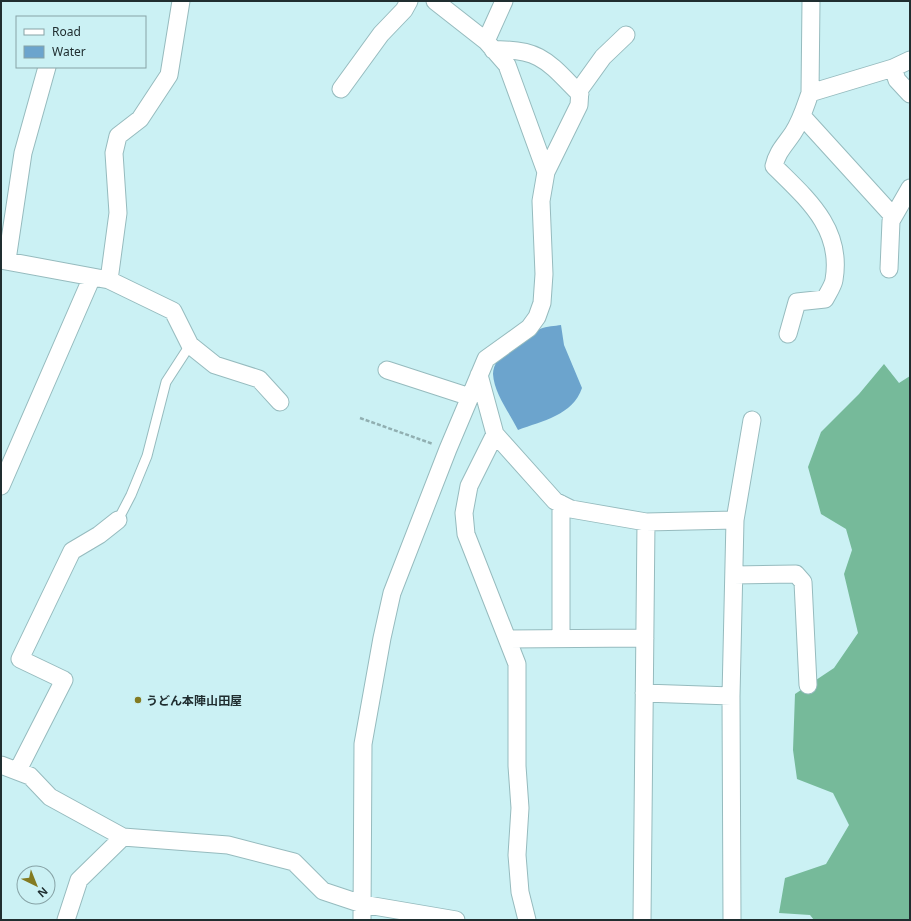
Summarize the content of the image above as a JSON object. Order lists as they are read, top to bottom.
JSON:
{
  "places": ["うどん本陣山田屋"],
  "legend": ["Road", "Water"],
  "north": "bottom right"
}
